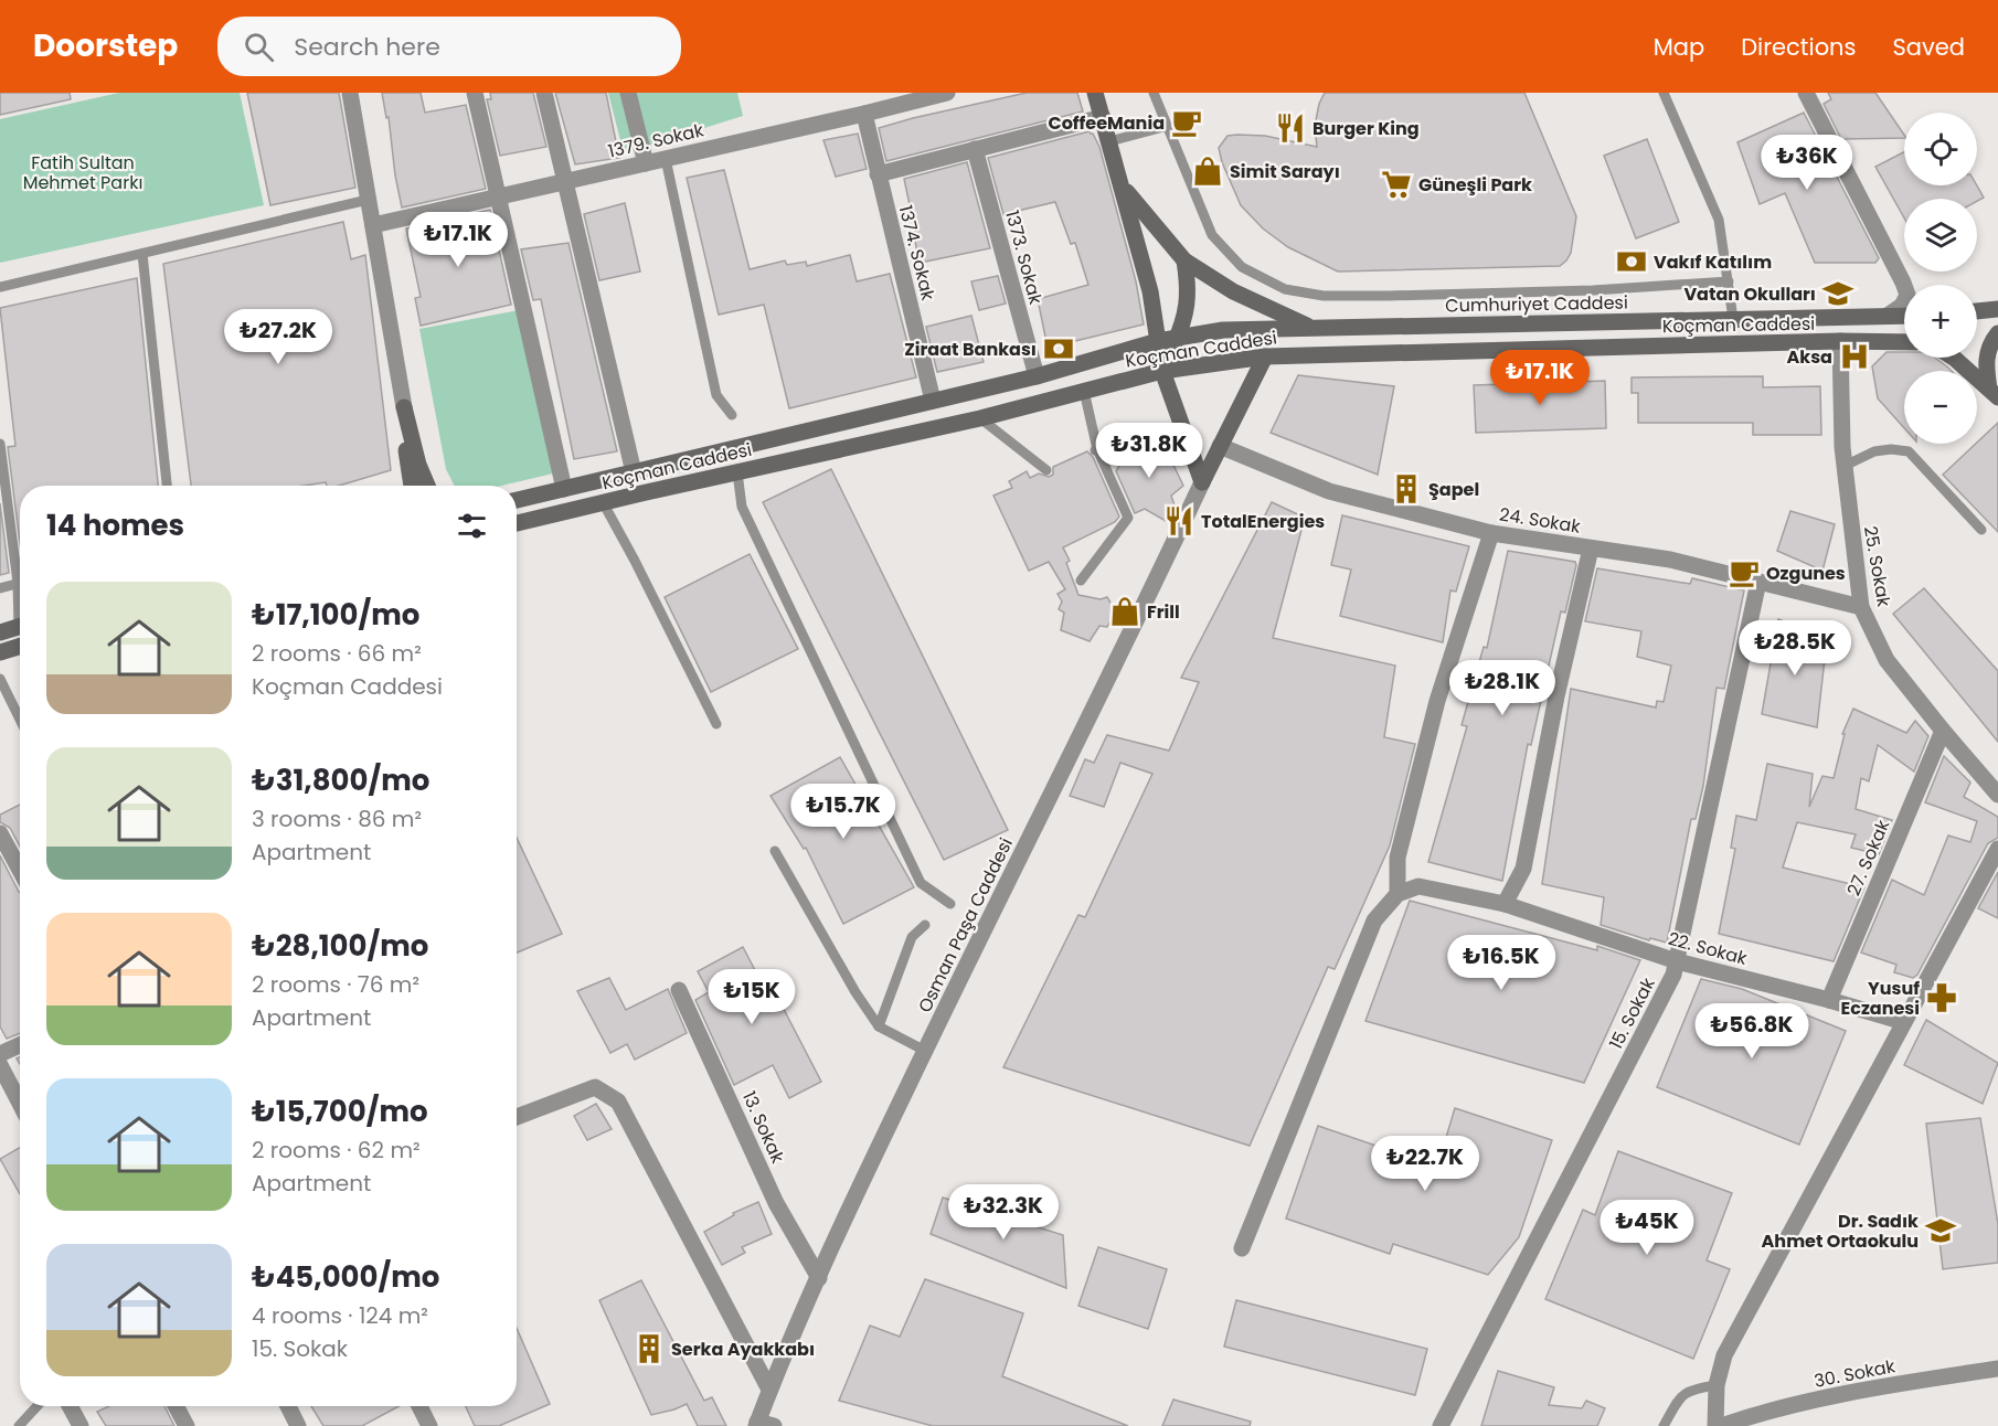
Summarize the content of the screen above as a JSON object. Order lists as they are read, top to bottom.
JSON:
{
  "streets": {
    "main road": ["Cumhuriyet Caddesi", "Koçman Caddesi", "Osman Paşa Caddesi"],
    "street": [
      "1379. Sokak",
      "1374. Sokak",
      "1373. Sokak",
      "24. Sokak",
      "25. Sokak",
      "27. Sokak",
      "22. Sokak",
      "15. Sokak",
      "13. Sokak",
      "30. Sokak"
    ]
  },
  "crossings": [
    ["1379. Sokak", "1374. Sokak"],
    ["1374. Sokak", "Koçman Caddesi"],
    ["1373. Sokak", "Koçman Caddesi"],
    ["Cumhuriyet Caddesi", "Koçman Caddesi"],
    ["Koçman Caddesi", "25. Sokak"],
    ["Koçman Caddesi", "Osman Paşa Caddesi"],
    ["24. Sokak", "25. Sokak"],
    ["24. Sokak", "Osman Paşa Caddesi"],
    ["24. Sokak", "15. Sokak"],
    ["25. Sokak", "27. Sokak"],
    ["27. Sokak", "22. Sokak"],
    ["Osman Paşa Caddesi", "13. Sokak"],
    ["22. Sokak", "15. Sokak"]
  ],
  "parks": ["Fatih Sultan Mehmet Parkı"],
  "places": {
    "cafe": ["CoffeeMania", "Ozgunes"],
    "restaurant": ["Burger King", "TotalEnergies"],
    "shop": ["Simit Sarayı", "Frill"],
    "supermarket": ["Güneşli Park"],
    "bank": ["Vakıf Katılım", "Ziraat Bankası"],
    "school or university": ["Vatan Okulları", "Dr. Sadık Ahmet Ortaokulu"],
    "hospital": ["Aksa"],
    "building": ["Şapel", "Serka Ayakkabı"],
    "pharmacy": ["Yusuf Eczanesi"]
  },
  "page": {
    "header": "Doorstep",
    "search": "Search here",
    "nav": ["Map", "Directions", "Saved"],
    "map_buttons": ["+", "−"],
    "price": [
      "₺36K",
      "₺17.1K",
      "₺27.2K",
      "₺17.1K",
      "₺31.8K",
      "₺28.5K",
      "₺28.1K",
      "₺15.7K",
      "₺16.5K",
      "₺15K",
      "₺56.8K",
      "₺22.7K",
      "₺32.3K",
      "₺45K"
    ],
    "heading": "14 homes",
    "list": [
      {
        "name": "₺17,100/mo",
        "note": "2 rooms · 66 m² · Koçman Caddesi"
      },
      {
        "name": "₺31,800/mo",
        "note": "3 rooms · 86 m² · Apartment"
      },
      {
        "name": "₺28,100/mo",
        "note": "2 rooms · 76 m² · Apartment"
      },
      {
        "name": "₺15,700/mo",
        "note": "2 rooms · 62 m² · Apartment"
      },
      {
        "name": "₺45,000/mo",
        "note": "4 rooms · 124 m² · 15. Sokak"
      }
    ]
  }
}
